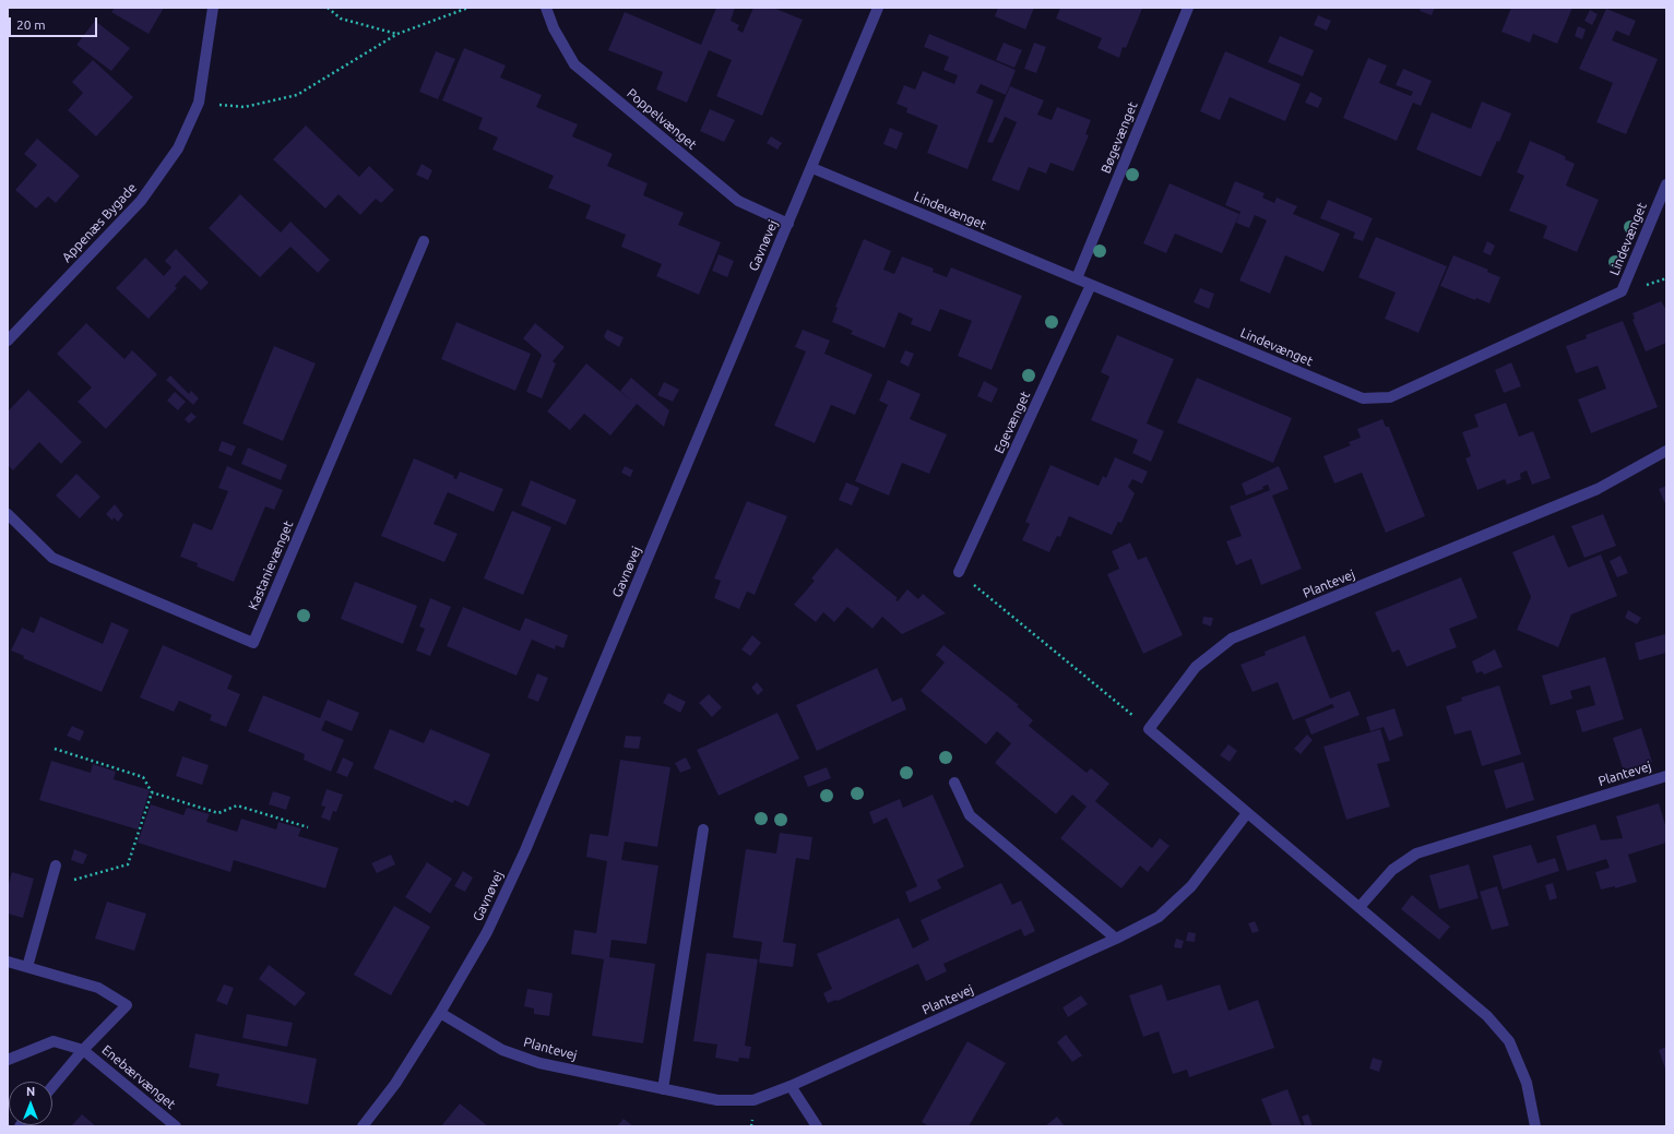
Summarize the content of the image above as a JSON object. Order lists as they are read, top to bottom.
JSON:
{
  "streets": {
    "street": [
      "Poppelvænget",
      "Bøgevænget",
      "Lindevænget",
      "Appenæs Bygade",
      "Gavnøvej",
      "Egevænget",
      "Kastanievænget",
      "Plantevej",
      "Enebærvænget"
    ]
  },
  "crossings": [
    ["Poppelvænget", "Gavnøvej"],
    ["Bøgevænget", "Lindevænget"],
    ["Lindevænget", "Gavnøvej"],
    ["Lindevænget", "Egevænget"],
    ["Gavnøvej", "Plantevej"]
  ],
  "scale_bar": "20 m",
  "north": "top"
}
